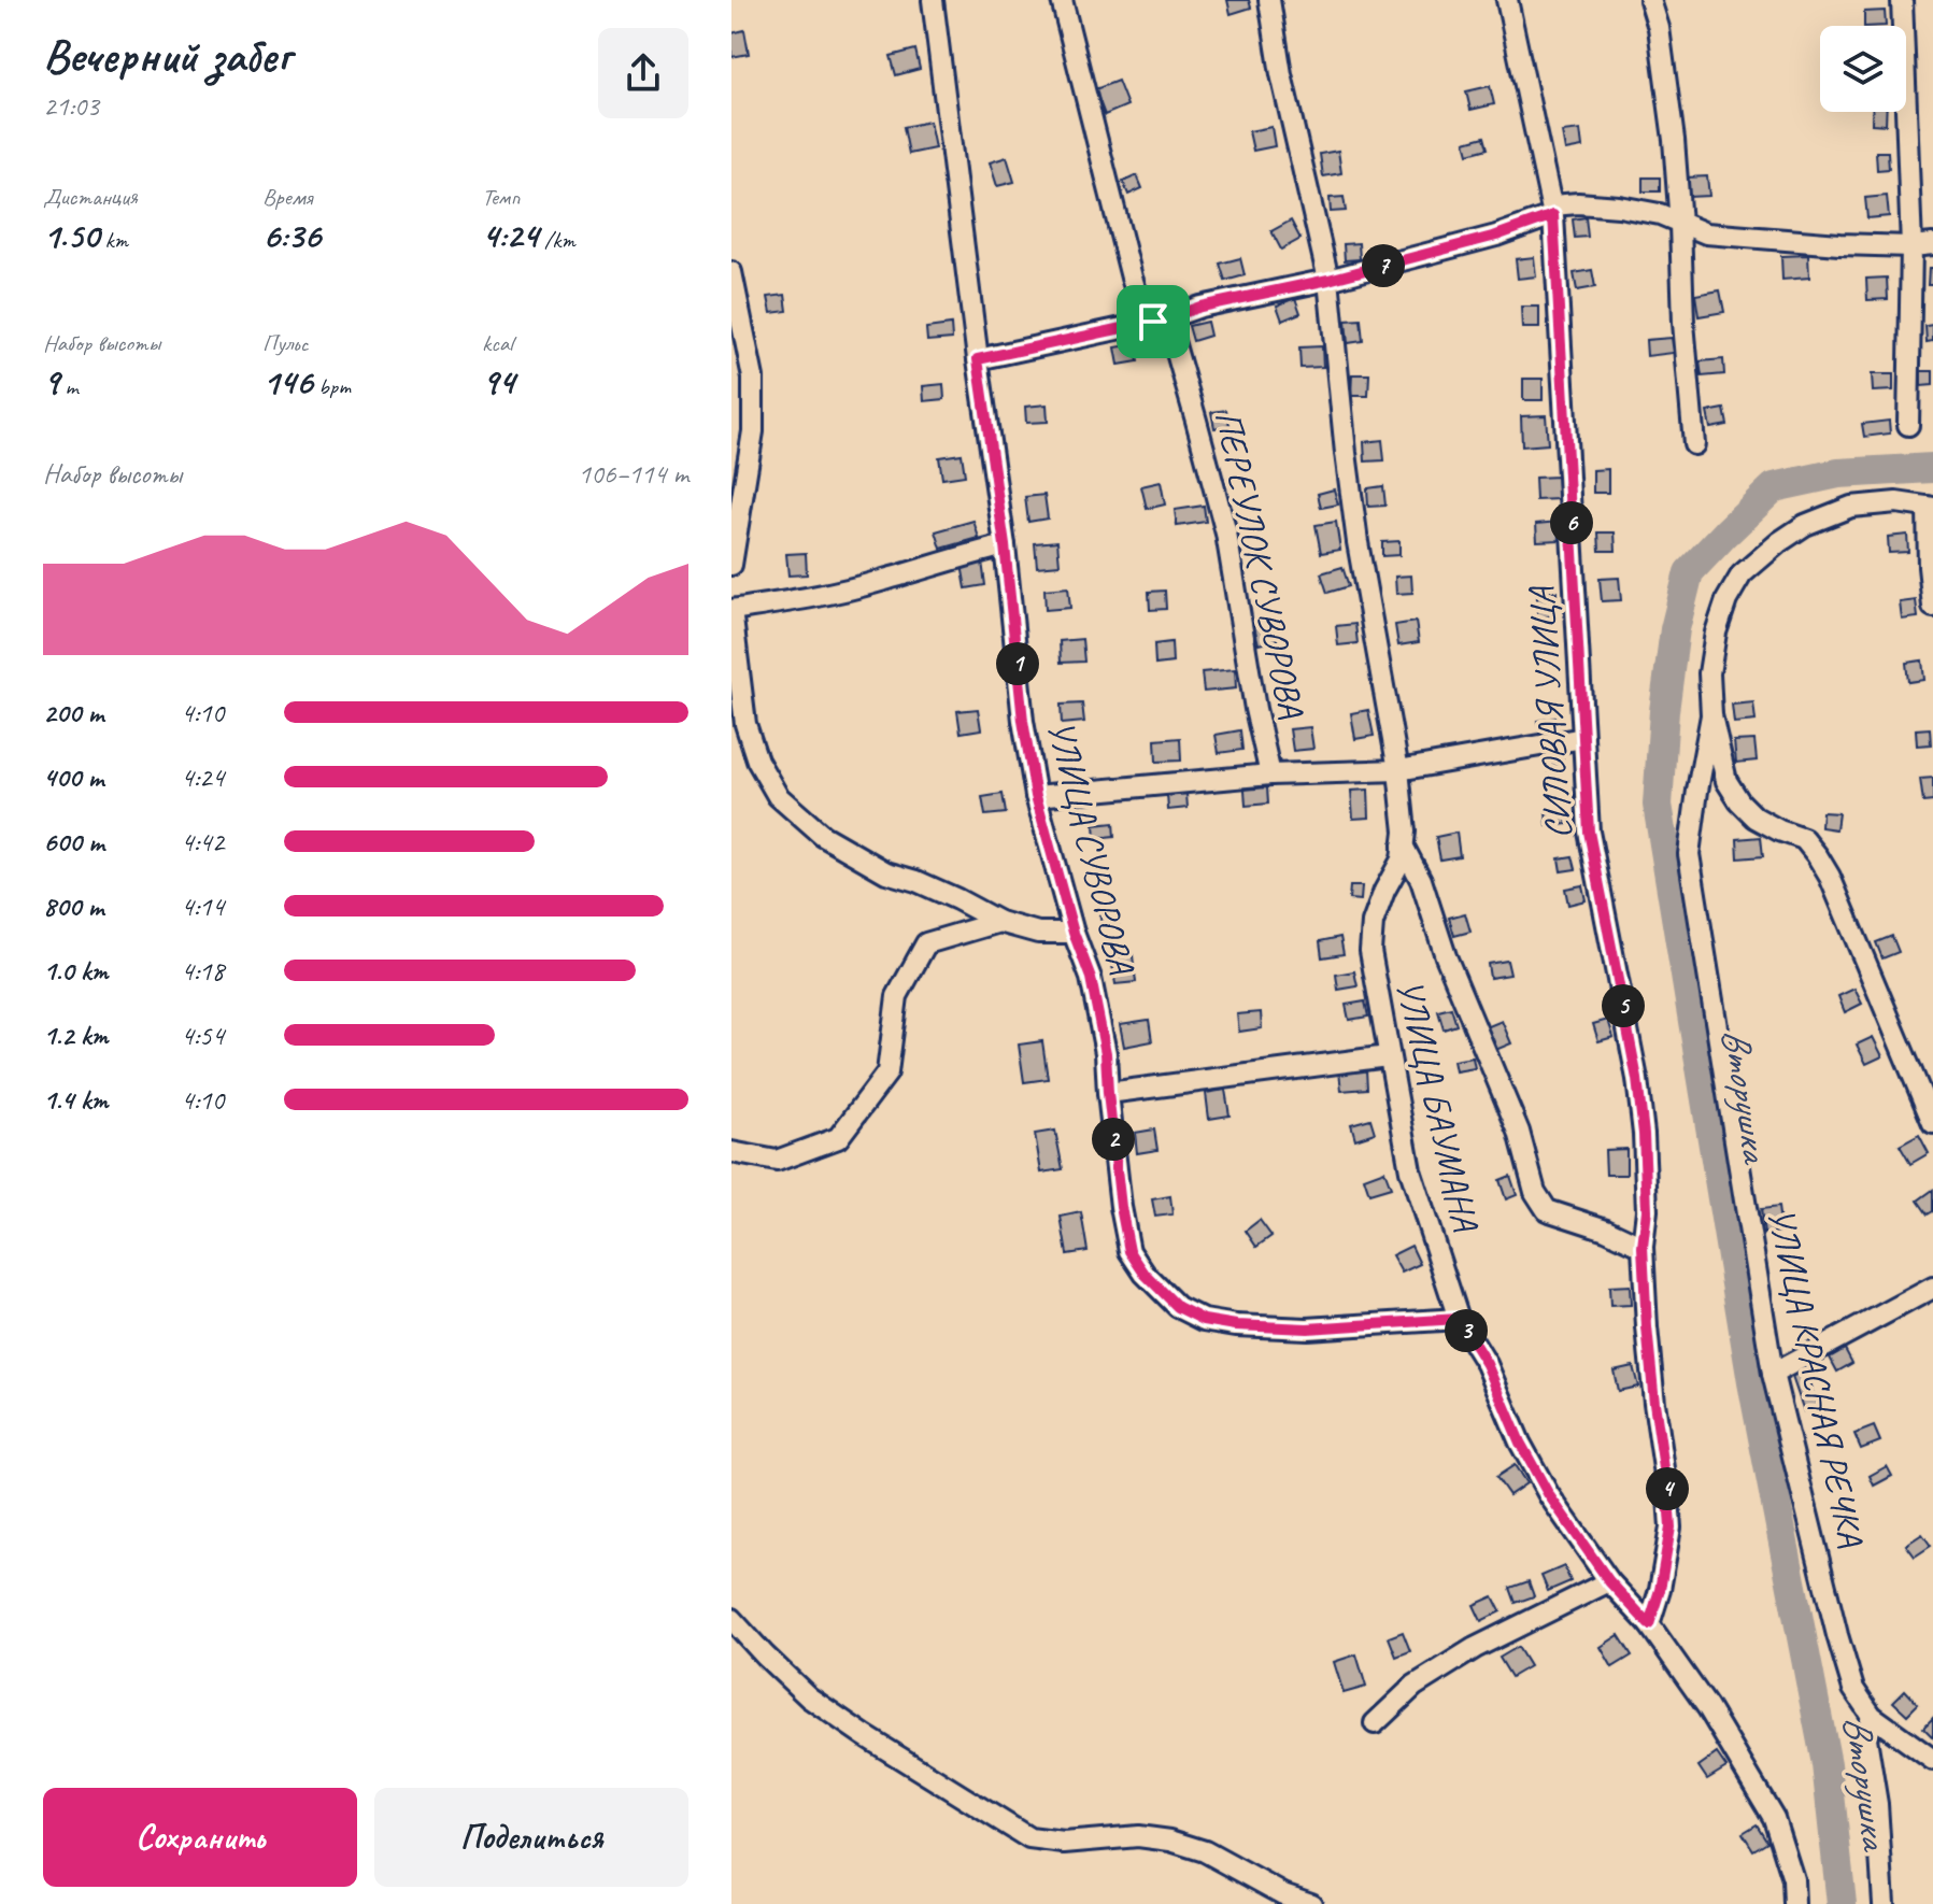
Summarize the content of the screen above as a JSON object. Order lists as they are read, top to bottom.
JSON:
{
  "streets": {
    "street": [
      "ПЕРЕУЛОК СУВОРОВА",
      "СИЛОВАЯ УЛИЦА",
      "УЛИЦА СУВОРОВА",
      "УЛИЦА БАУМАНА",
      "УЛИЦА КРАСНАЯ РЕЧКА"
    ]
  },
  "crossings": [
    ["СИЛОВАЯ УЛИЦА", "УЛИЦА БАУМАНА"],
    ["УЛИЦА СУВОРОВА", "УЛИЦА БАУМАНА"]
  ],
  "water": ["Вторушка"],
  "page": {
    "heading": ["Вечерний забег", "21:03"],
    "stats": [
      ["Дистанция", "1.50 km"],
      ["Время", "6:36"],
      ["Темп", "4:24 /km"],
      ["Набор высоты", "9 m"],
      ["Пульс", "146 bpm"],
      ["kcal", "94"]
    ],
    "pins": [
      "7",
      "6",
      "1",
      "5",
      "2",
      "3",
      "4"
    ],
    "chart": ["Набор высоты", "106–114 m"],
    "list": [
      {
        "name": "200 m",
        "note": "4:10"
      },
      {
        "name": "400 m",
        "note": "4:24"
      },
      {
        "name": "600 m",
        "note": "4:42"
      },
      {
        "name": "800 m",
        "note": "4:14"
      },
      {
        "name": "1.0 km",
        "note": "4:18"
      },
      {
        "name": "1.2 km",
        "note": "4:54"
      },
      {
        "name": "1.4 km",
        "note": "4:10"
      }
    ],
    "buttons": ["Сохранить", "Поделиться"]
  }
}
